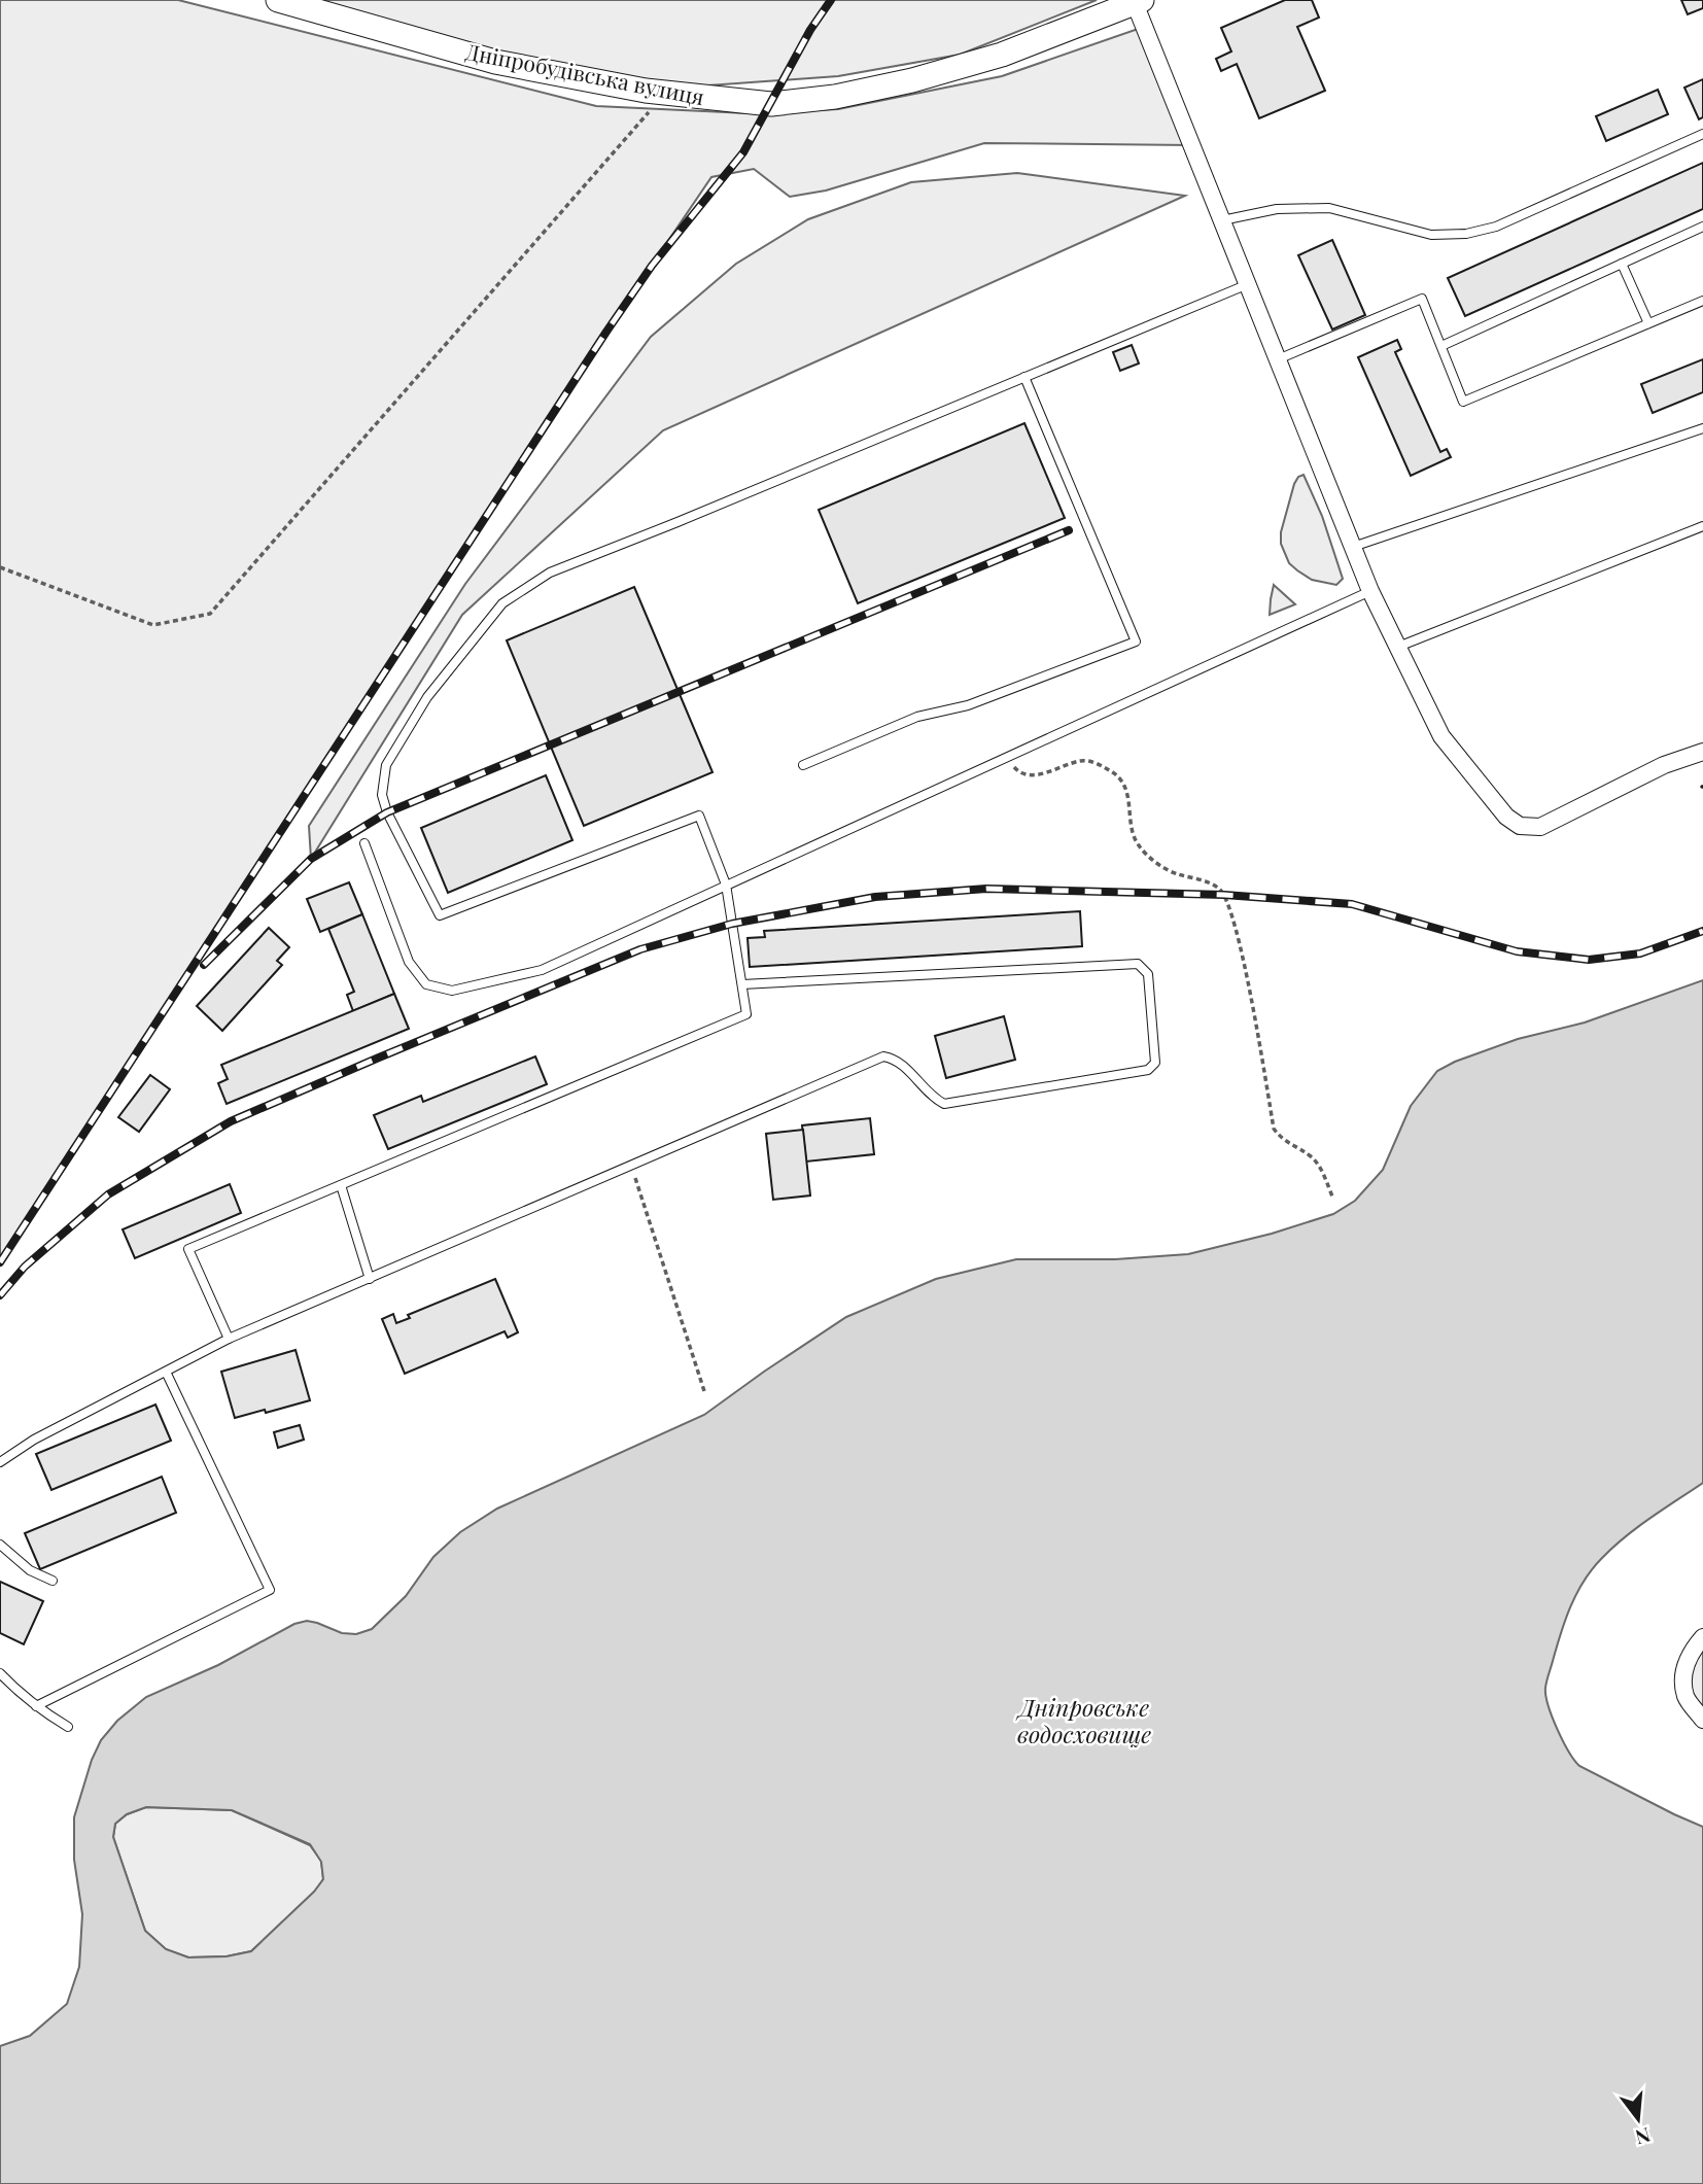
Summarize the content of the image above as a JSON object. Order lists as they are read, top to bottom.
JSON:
{
  "streets": {
    "street": ["Дніпробудівська вулиця"]
  },
  "water": ["Дніпровське водосховище"],
  "north": "bottom"
}
